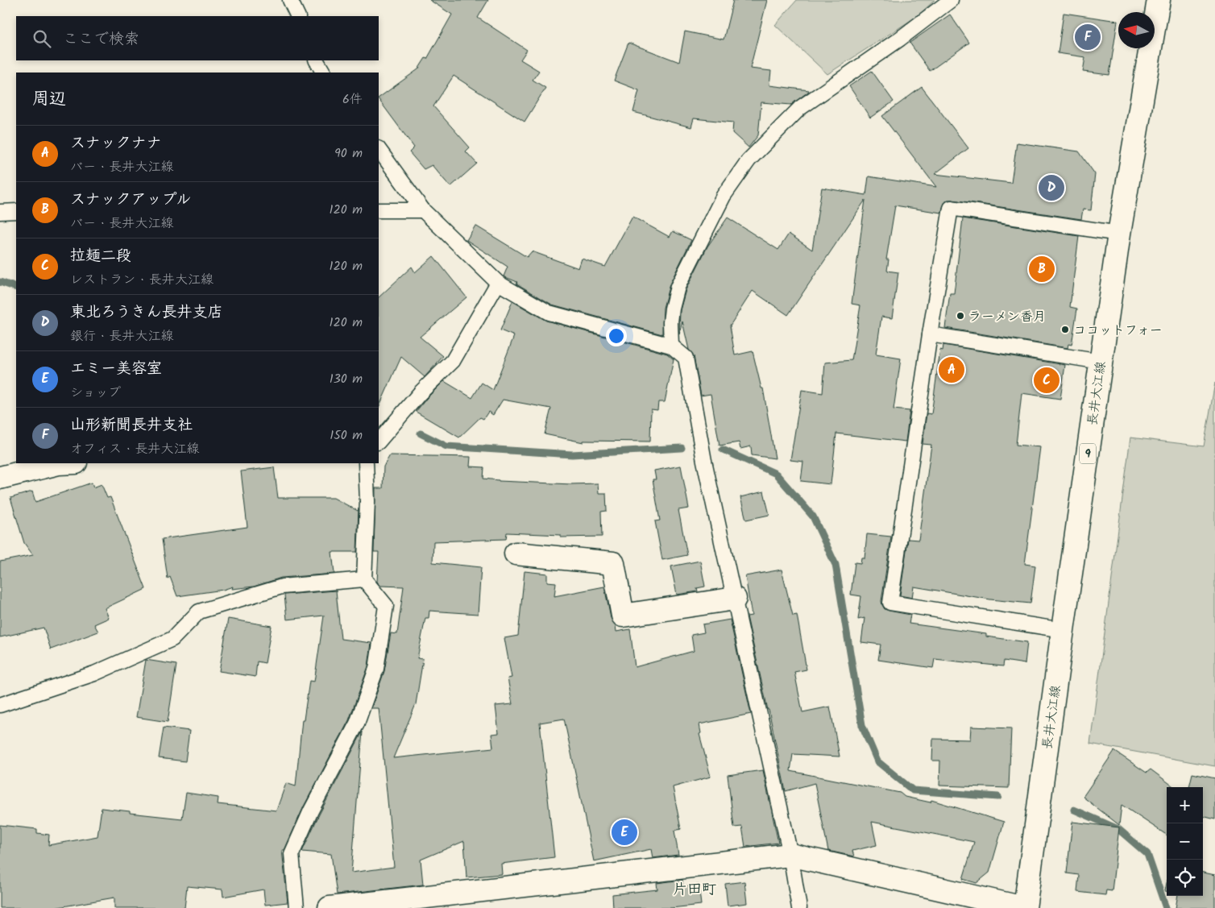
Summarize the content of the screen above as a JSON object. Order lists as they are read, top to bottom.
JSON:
{
  "streets": {
    "street": ["長井大江線", "9"]
  },
  "districts": ["片田町"],
  "places": ["ラーメン香月", "ココットフォー"],
  "north": "left",
  "page": {
    "search": "ここで検索",
    "pins": [
      "F",
      "D",
      "B",
      "A",
      "C",
      "E"
    ],
    "heading": ["周辺", "6件"],
    "list": [
      {
        "mark": "A",
        "name": "スナックナナ",
        "note": "バー · 長井大江線",
        "value": "90 m"
      },
      {
        "mark": "B",
        "name": "スナックアップル",
        "note": "バー · 長井大江線",
        "value": "120 m"
      },
      {
        "mark": "C",
        "name": "拉麺二段",
        "note": "レストラン · 長井大江線",
        "value": "120 m"
      },
      {
        "mark": "D",
        "name": "東北ろうきん長井支店",
        "note": "銀行 · 長井大江線",
        "value": "120 m"
      },
      {
        "mark": "E",
        "name": "エミー美容室",
        "note": "ショップ",
        "value": "130 m"
      },
      {
        "mark": "F",
        "name": "山形新聞長井支社",
        "note": "オフィス · 長井大江線",
        "value": "150 m"
      }
    ],
    "map_buttons": ["+", "−"]
  }
}
